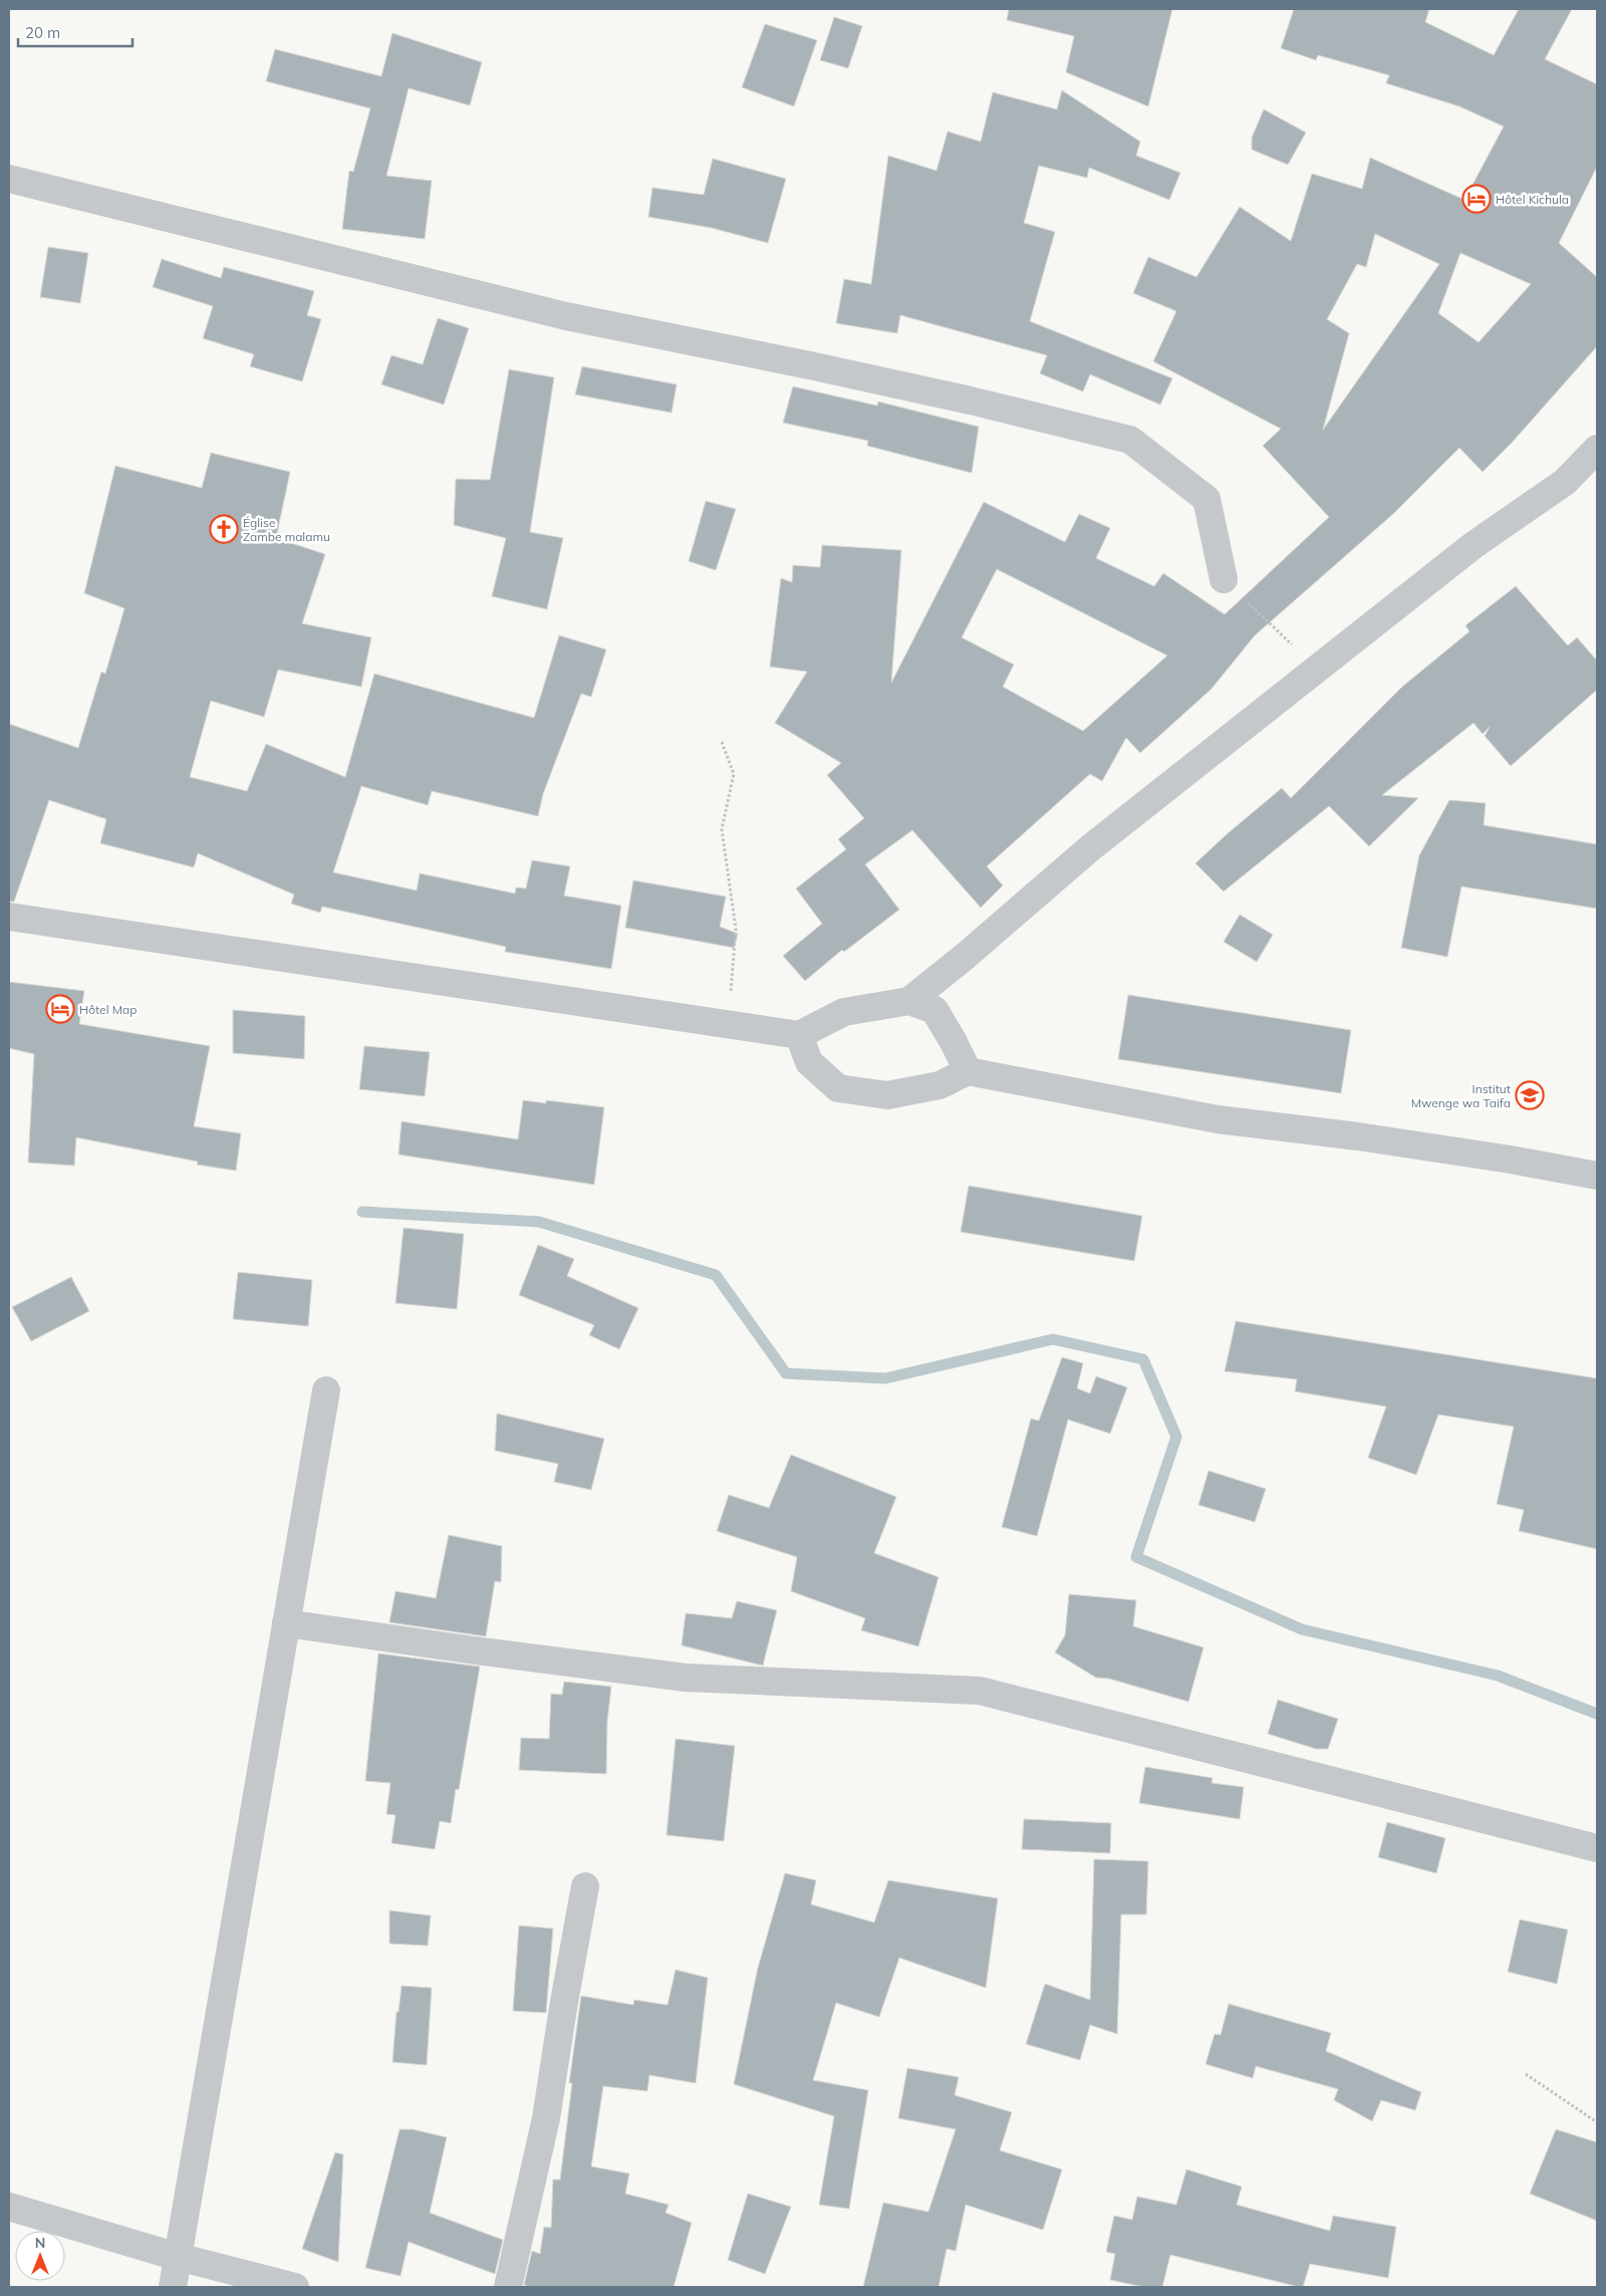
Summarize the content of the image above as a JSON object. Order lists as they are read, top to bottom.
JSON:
{
  "places": {
    "hotel": ["Hôtel Kichula", "Hôtel Map"],
    "church": ["Église Zambe malamu"],
    "school or university": ["Institut Mwenge wa Taifa"]
  },
  "scale_bar": "20 m",
  "north": "top"
}
